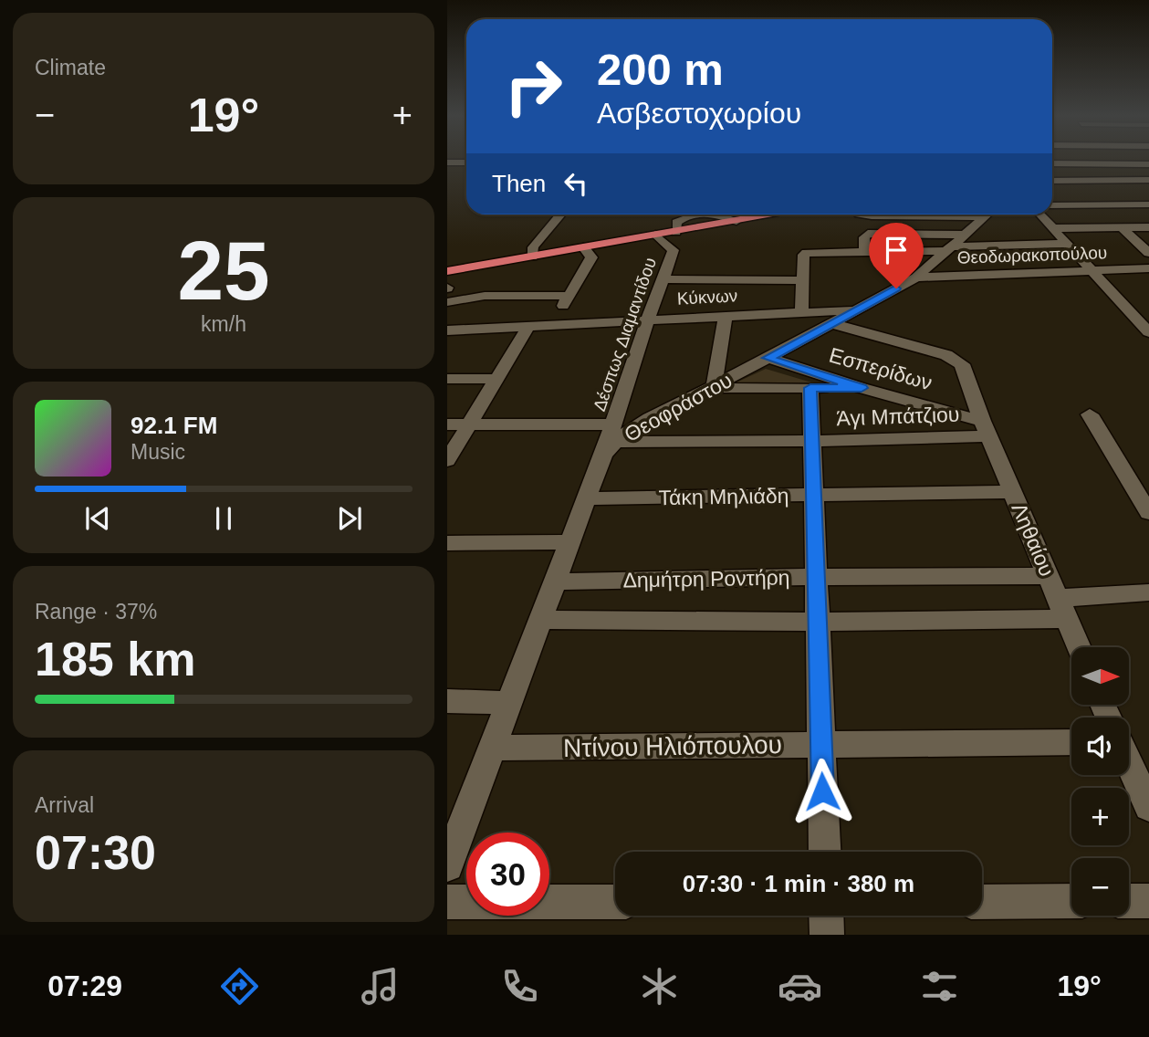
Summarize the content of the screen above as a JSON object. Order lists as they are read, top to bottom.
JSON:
{
  "streets": {
    "street": [
      "Θεοδωρακοπούλου",
      "Κύκνων",
      "Δέσπως Διαμαντίδου",
      "Εσπερίδων",
      "Θεοφράστου",
      "Άγι Μπάτζιου",
      "Τάκη Μηλιάδη",
      "Ληθαίου",
      "Δημήτρη Ροντήρη",
      "Ντίνου Ηλιόπουλου"
    ]
  },
  "crossings": [
    ["Θεοδωρακοπούλου", "Θεοφράστου"],
    ["Κύκνων", "Δέσπως Διαμαντίδου"],
    ["Κύκνων", "Θεοφράστου"],
    ["Δέσπως Διαμαντίδου", "Θεοφράστου"],
    ["Δέσπως Διαμαντίδου", "Άγι Μπάτζιου"],
    ["Εσπερίδων", "Θεοφράστου"],
    ["Εσπερίδων", "Άγι Μπάτζιου"],
    ["Εσπερίδων", "Ληθαίου"],
    ["Θεοφράστου", "Άγι Μπάτζιου"],
    ["Θεοφράστου", "Τάκη Μηλιάδη"],
    ["Θεοφράστου", "Ληθαίου"],
    ["Θεοφράστου", "Δημήτρη Ροντήρη"],
    ["Θεοφράστου", "Ντίνου Ηλιόπουλου"],
    ["Άγι Μπάτζιου", "Ληθαίου"],
    ["Τάκη Μηλιάδη", "Ληθαίου"],
    ["Ληθαίου", "Δημήτρη Ροντήρη"]
  ],
  "north": "right",
  "page": {
    "tile": [
      "Climate",
      ["25", "km/h"],
      ["Range · 37%", "185 km"],
      ["Arrival", "07:30"]
    ],
    "turn": ["200 m", "Ασβεστοχωρίου"],
    "heat": ["−", "19°", "+"],
    "then": "Then",
    "song": ["92.1 FM", "Music"],
    "map_buttons": ["+", "−"],
    "limit": "30",
    "trip": "07:30 · 1 min · 380 m",
    "tabs": ["07:29", "19°"]
  }
}
